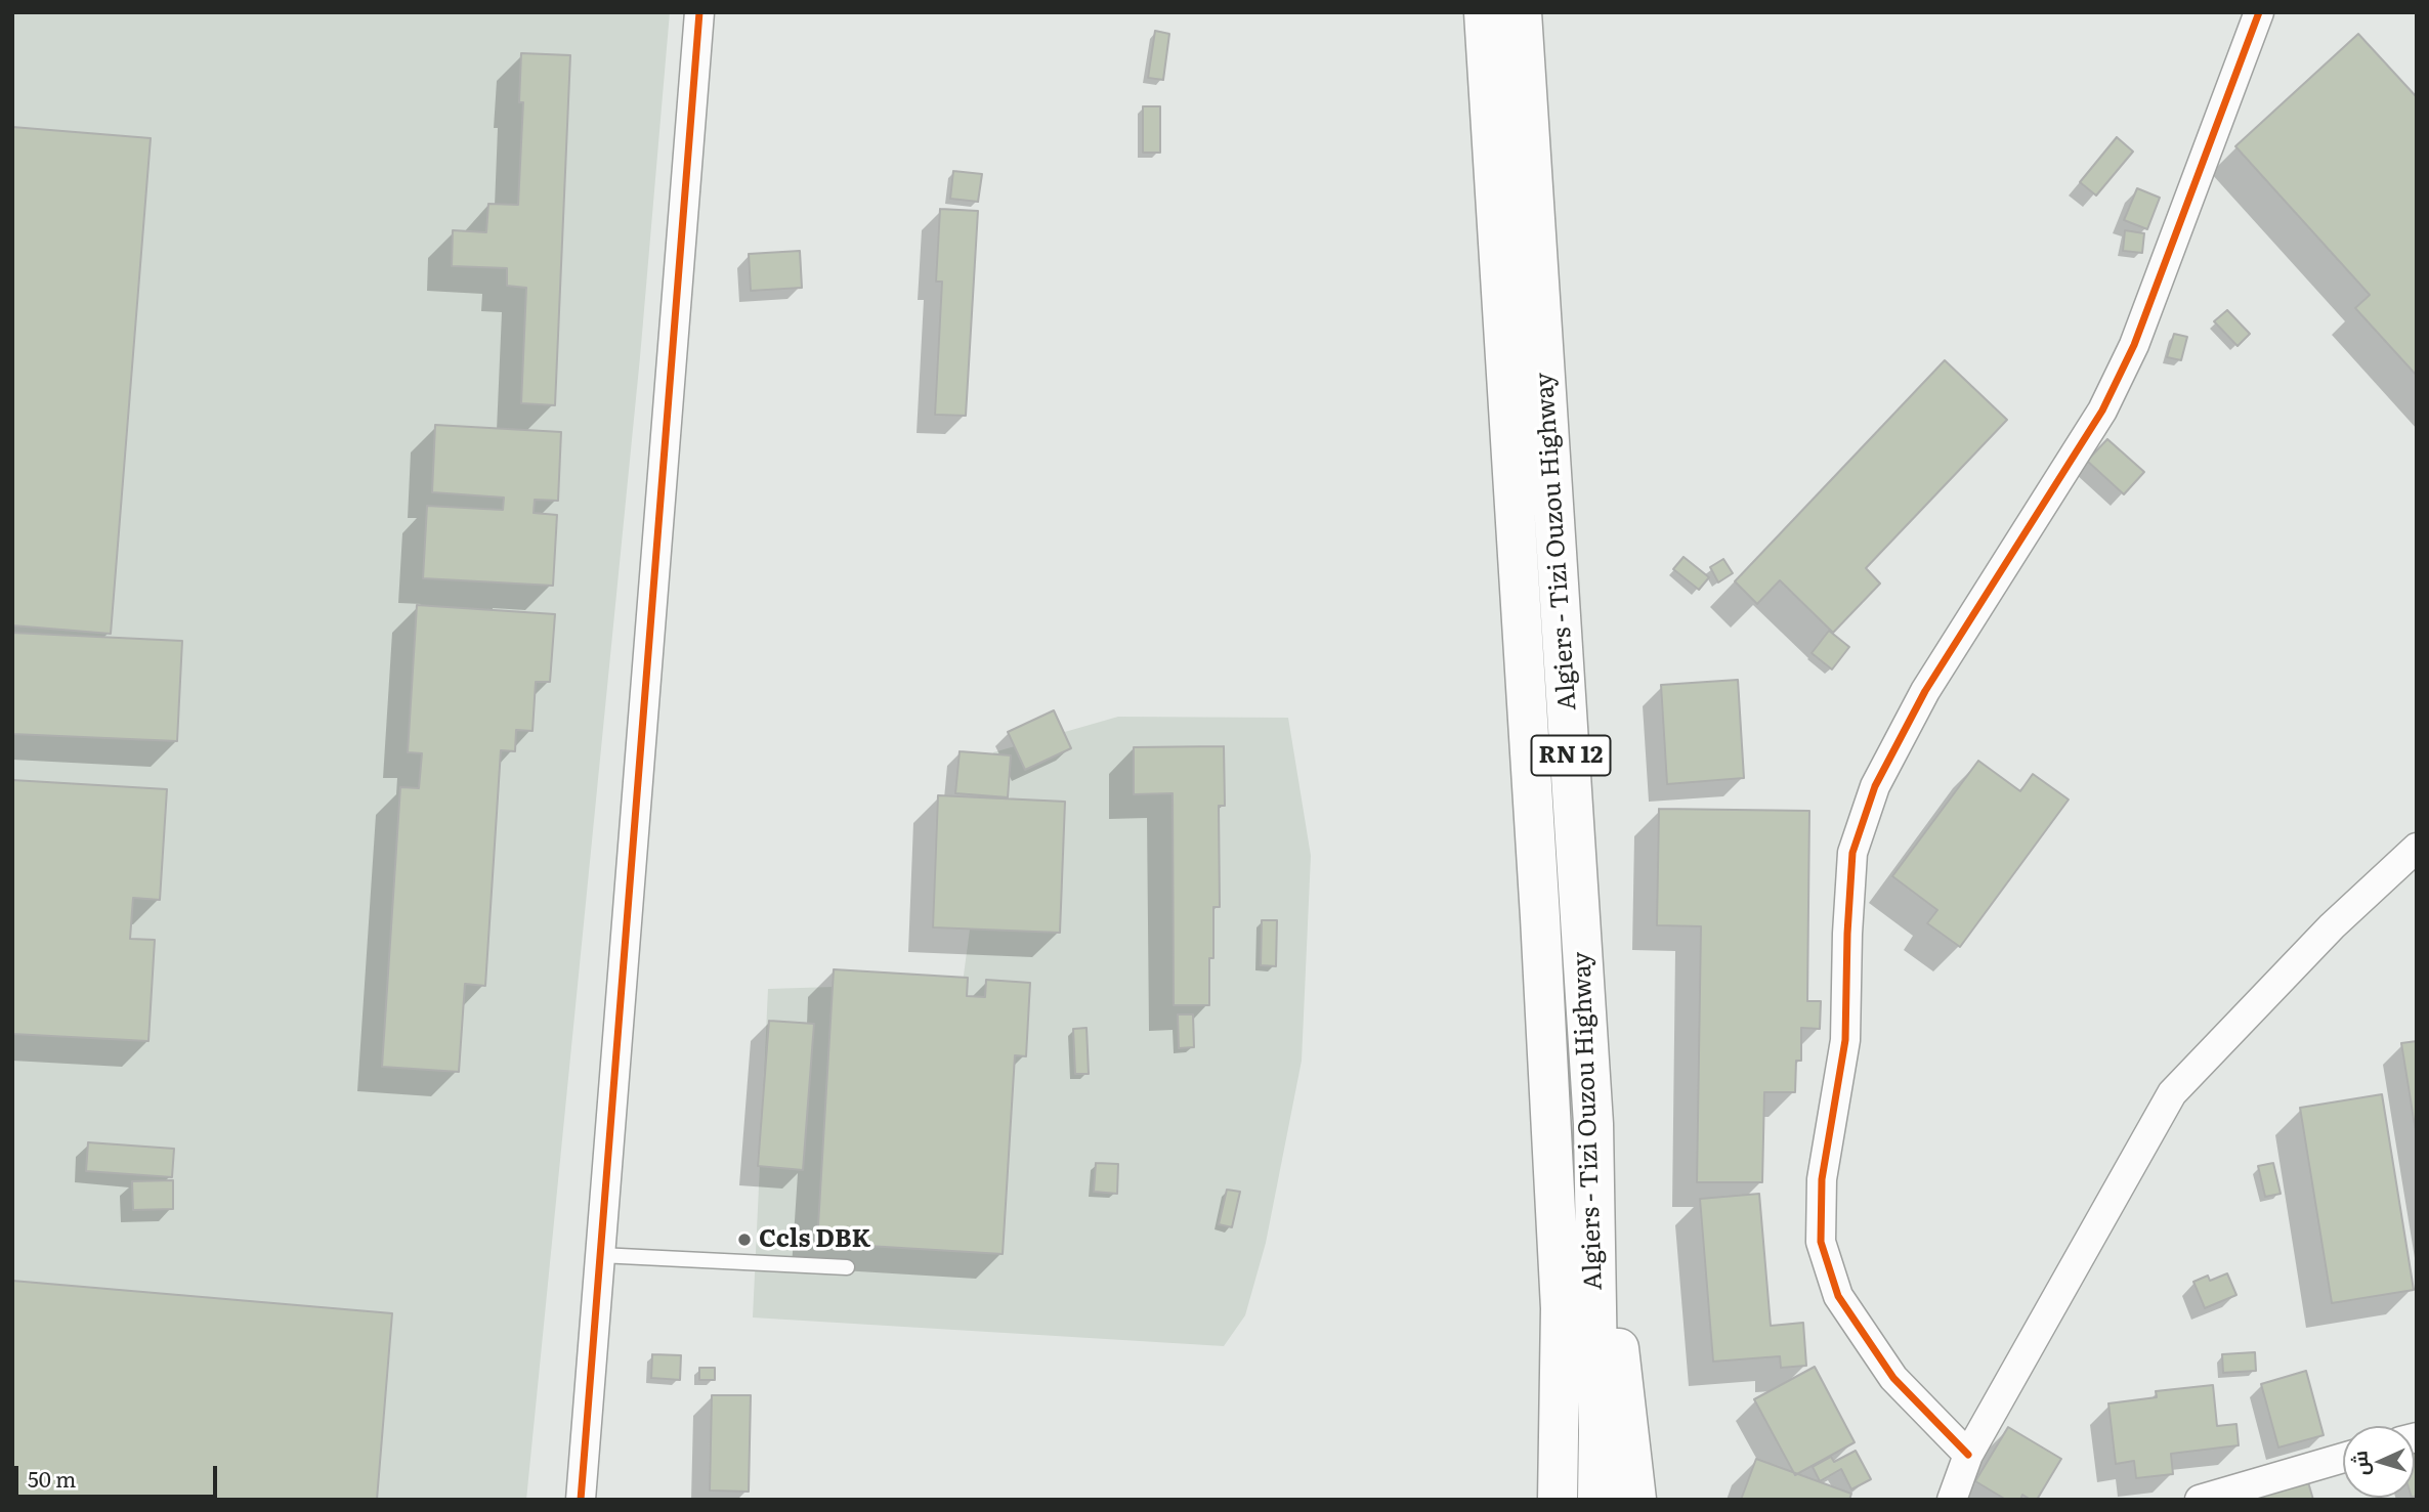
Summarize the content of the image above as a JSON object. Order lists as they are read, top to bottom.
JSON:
{
  "streets": {
    "highway": ["Algiers - Tizi Ouzou Highway", "RN 12"]
  },
  "places": ["Ccls DBK"],
  "scale_bar": "50 m",
  "north": "left"
}
